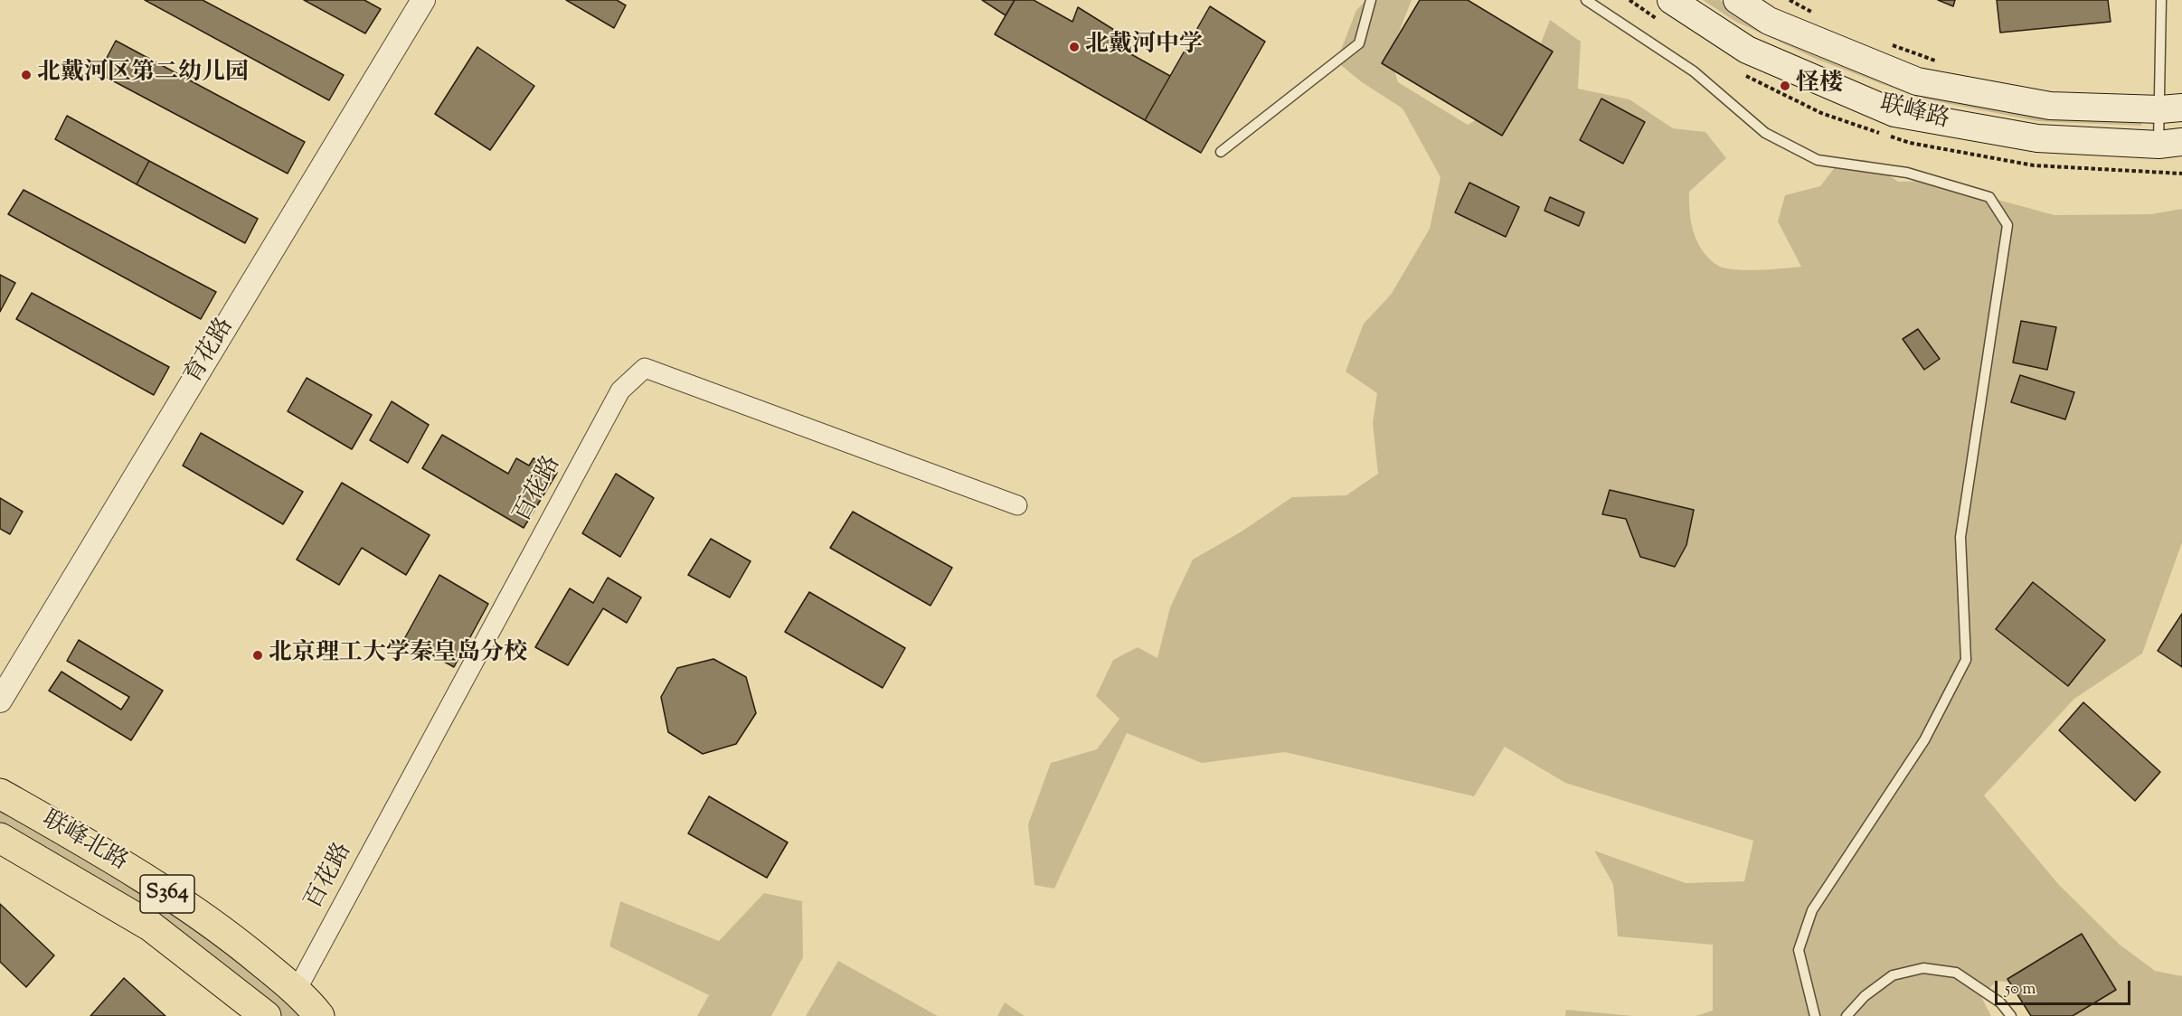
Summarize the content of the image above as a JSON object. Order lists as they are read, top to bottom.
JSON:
{
  "streets": {
    "main road": ["联峰路", "联峰北路", "S364"],
    "street": ["育花路", "百花路"]
  },
  "crossings": [
    ["百花路", "联峰北路"]
  ],
  "places": [
    "北戴河中学",
    "北戴河区第二幼儿园",
    "怪楼",
    "北京理工大学秦皇岛分校"
  ],
  "scale_bar": "50 m"
}
